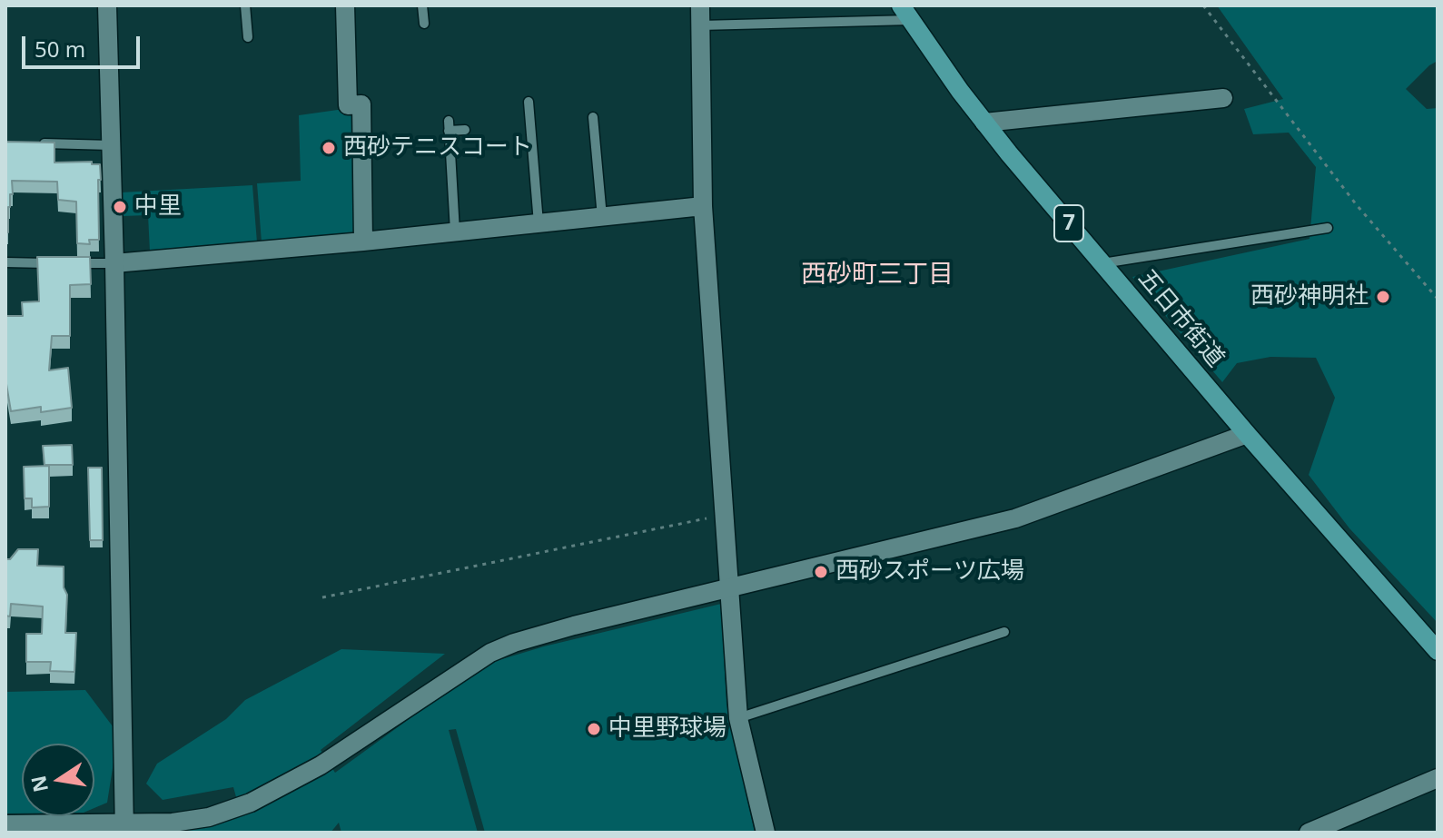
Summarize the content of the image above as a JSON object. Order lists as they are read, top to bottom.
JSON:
{
  "streets": {
    "main road": ["7", "五日市街道"]
  },
  "districts": ["西砂町三丁目"],
  "places": [
    "西砂テニスコート",
    "中里",
    "西砂神明社",
    "西砂スポーツ広場",
    "中里野球場"
  ],
  "scale_bar": "50 m",
  "north": "left"
}
